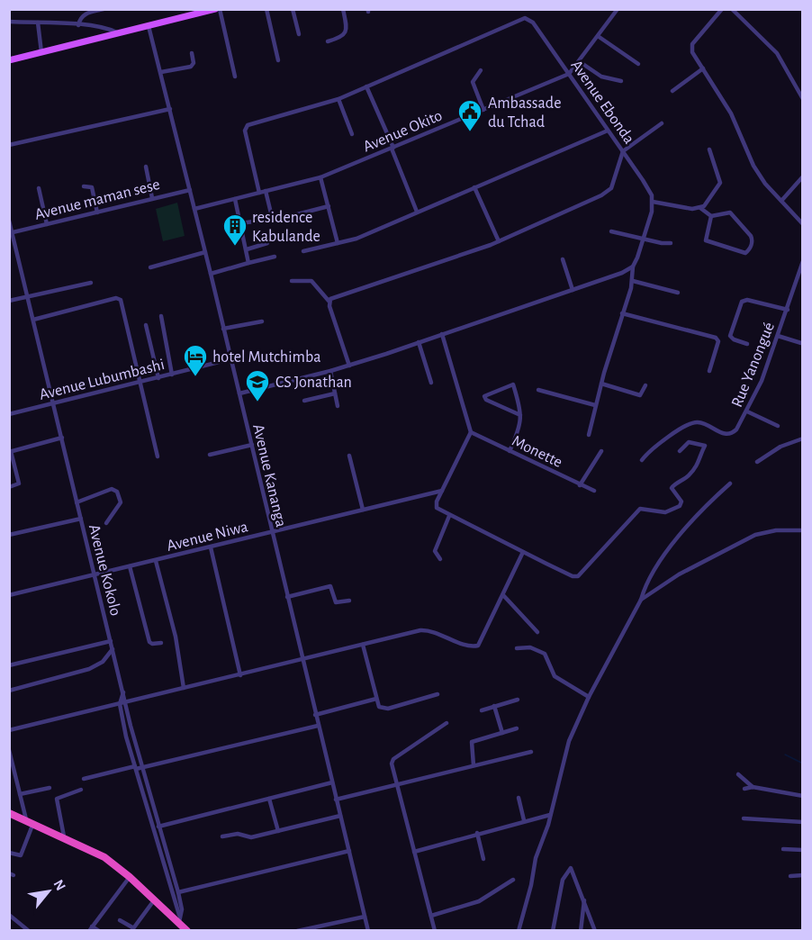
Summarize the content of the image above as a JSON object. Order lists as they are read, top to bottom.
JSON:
{
  "streets": {
    "street": [
      "Avenue Ebonda",
      "Avenue Okito",
      "Avenue maman sese",
      "Rue Yanongué",
      "Avenue Lubumbashi",
      "Monette",
      "Avenue Kananga",
      "Avenue Niwa",
      "Avenue Kokolo"
    ]
  },
  "crossings": [
    ["Avenue Ebonda", "Avenue Okito"],
    ["Avenue Okito", "Avenue Kananga"],
    ["Avenue maman sese", "Avenue Kananga"],
    ["Avenue maman sese", "Avenue Kokolo"],
    ["Avenue Lubumbashi", "Avenue Kananga"],
    ["Avenue Lubumbashi", "Avenue Kokolo"],
    ["Avenue Kananga", "Avenue Niwa"],
    ["Avenue Niwa", "Avenue Kokolo"]
  ],
  "places": {
    "public building": ["Ambassade du Tchad"],
    "building": ["residence Kabulande"],
    "hotel": ["hotel Mutchimba"],
    "school or university": ["CS Jonathan"]
  },
  "north": "top right"
}
